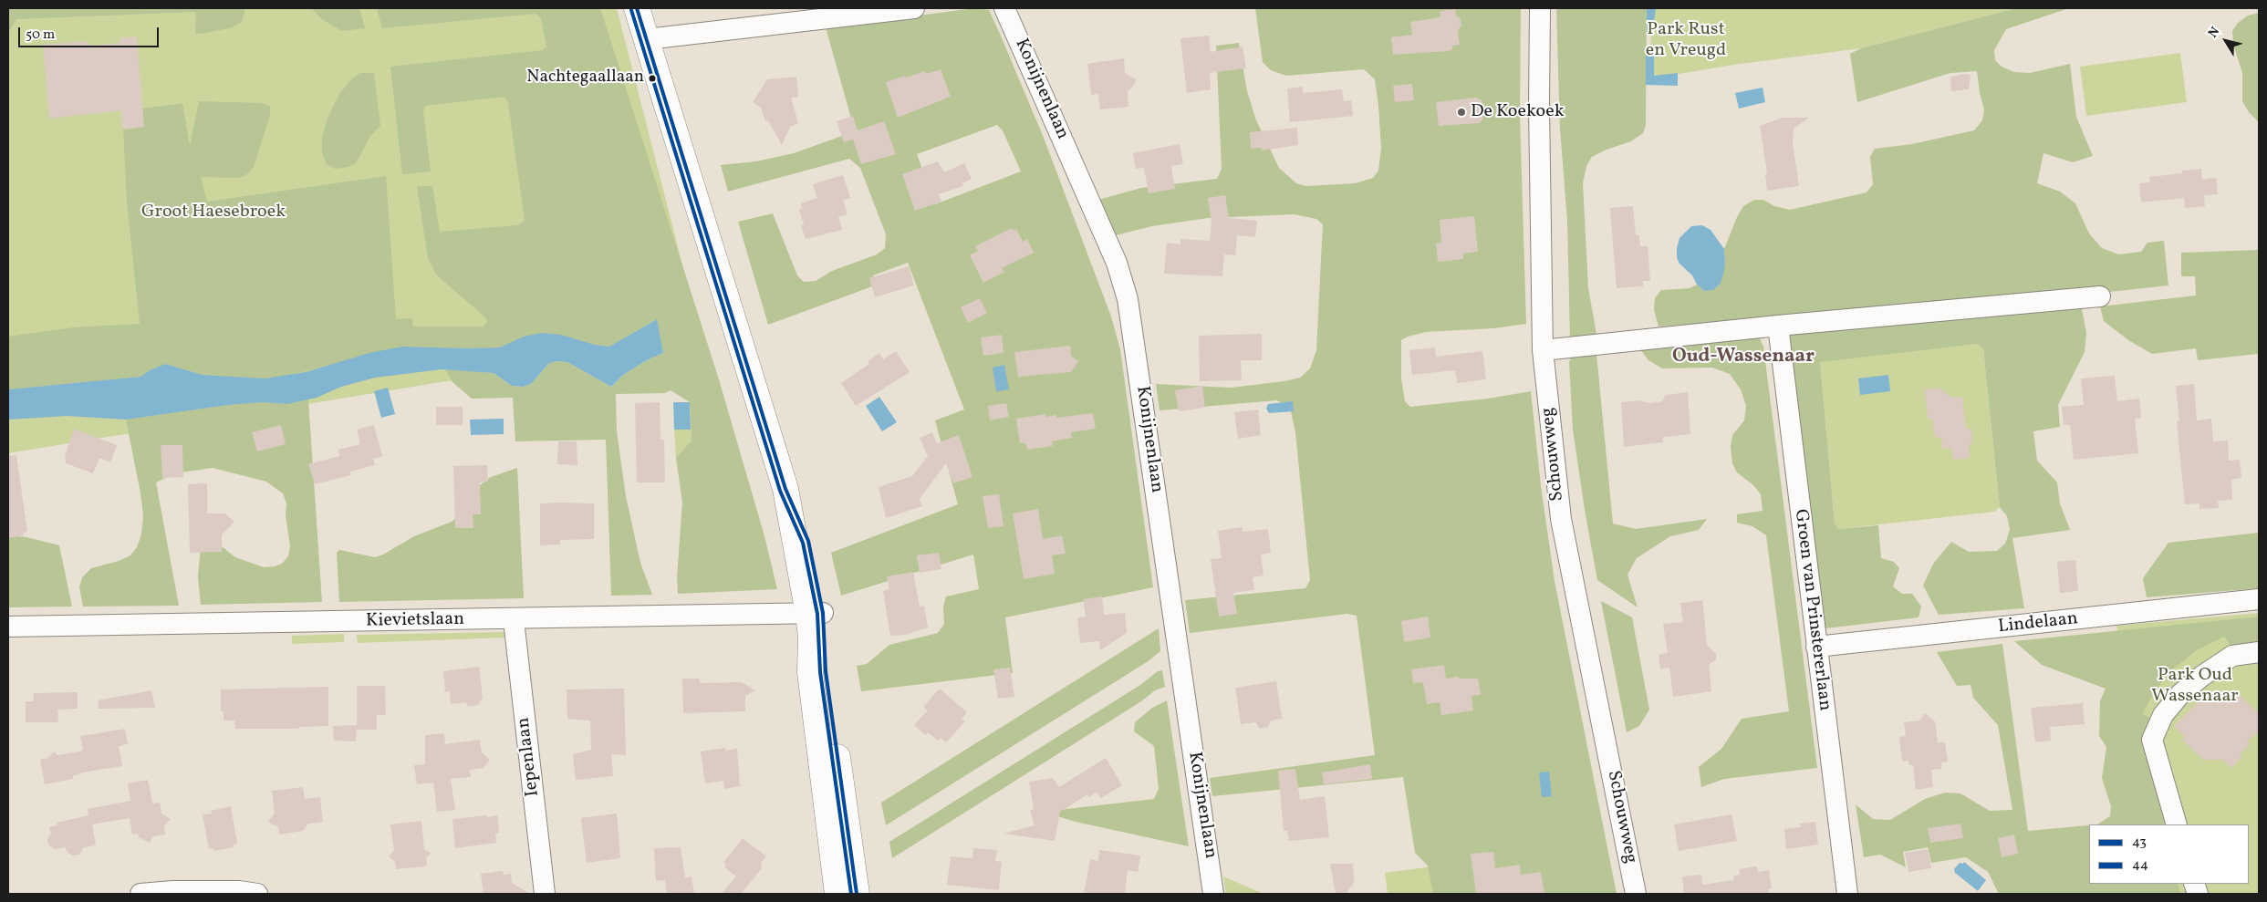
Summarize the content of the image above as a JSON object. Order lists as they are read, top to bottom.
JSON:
{
  "streets": {
    "street": [
      "Konijnenlaan",
      "Schouwweg",
      "Groen van Prinstererlaan",
      "Kievietslaan",
      "Lindelaan",
      "Iepenlaan"
    ]
  },
  "crossings": [
    ["Groen van Prinstererlaan", "Lindelaan"],
    ["Kievietslaan", "Iepenlaan"]
  ],
  "districts": ["Oud-Wassenaar"],
  "parks": ["Park Rust en Vreugd", "Groot Haesebroek", "Park Oud Wassenaar"],
  "places": ["Nachtegaallaan", "De Koekoek"],
  "lines": ["transit line 43", "transit line 44"],
  "legend": ["43", "44"],
  "scale_bar": "50 m",
  "north": "top left"
}
